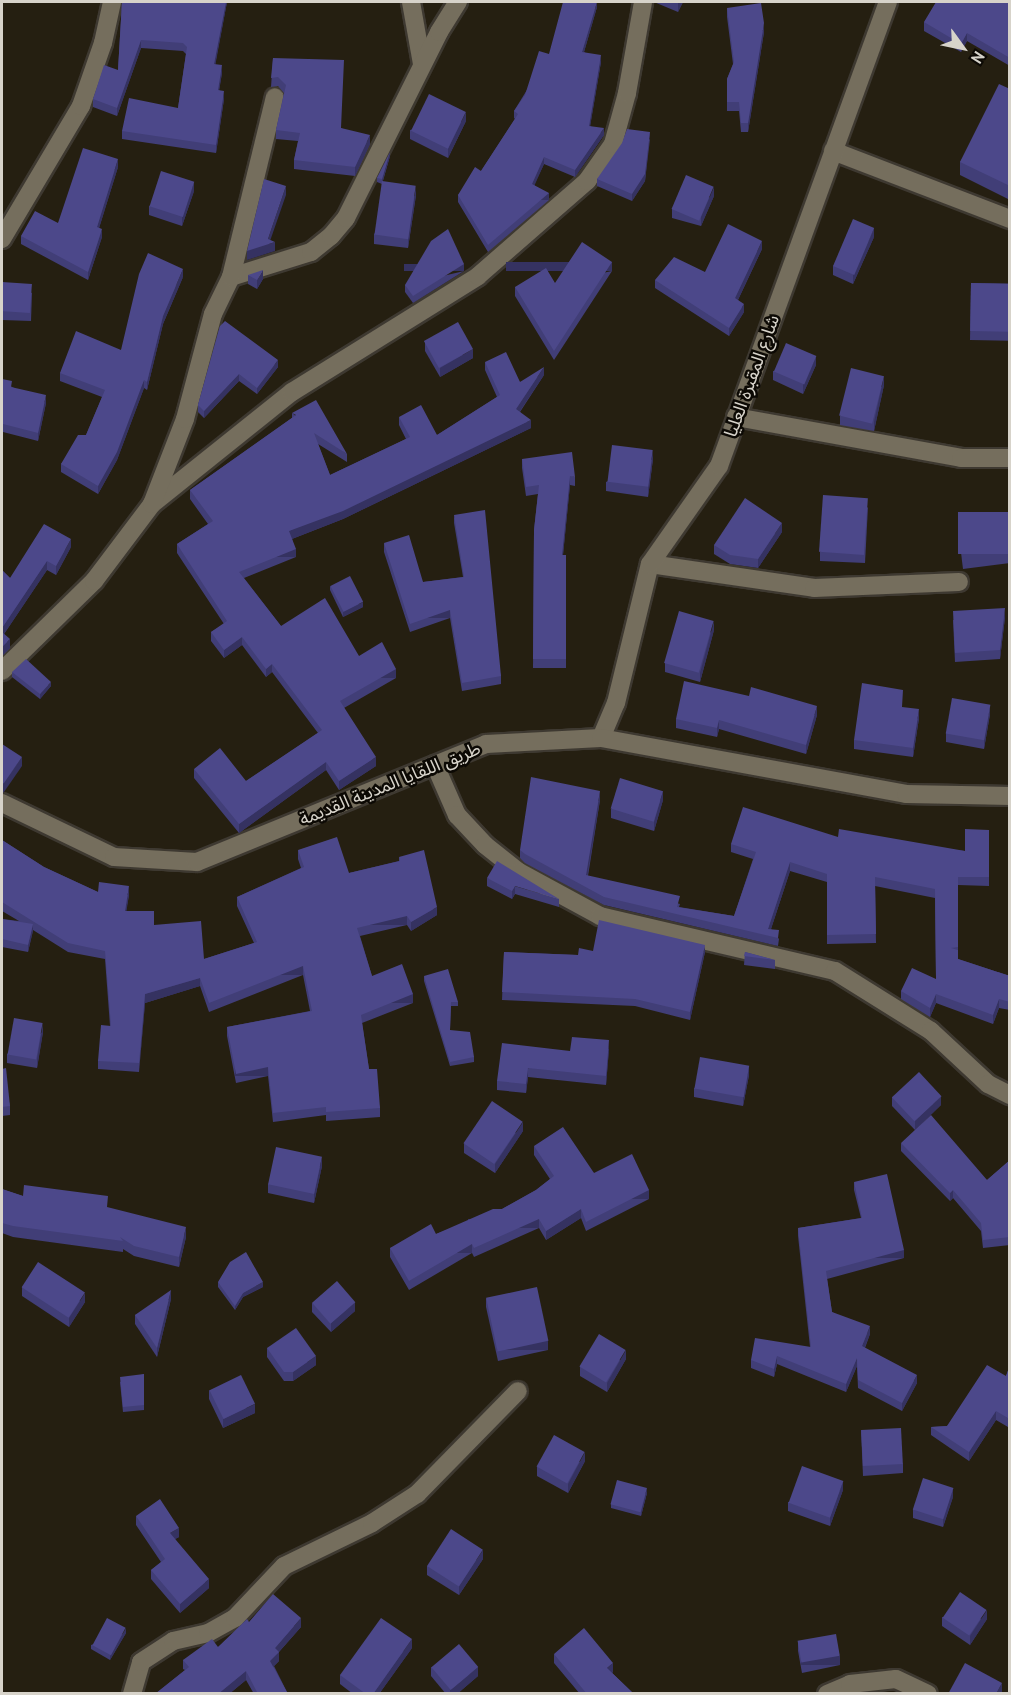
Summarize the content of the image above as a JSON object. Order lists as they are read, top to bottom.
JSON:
{
  "streets": {
    "street": ["شارع المقبرة العليا", "طريق اللقايا المدينة القديمة"]
  },
  "crossings": [
    ["شارع المقبرة العليا", "طريق اللقايا المدينة القديمة"]
  ],
  "north": "bottom right"
}
